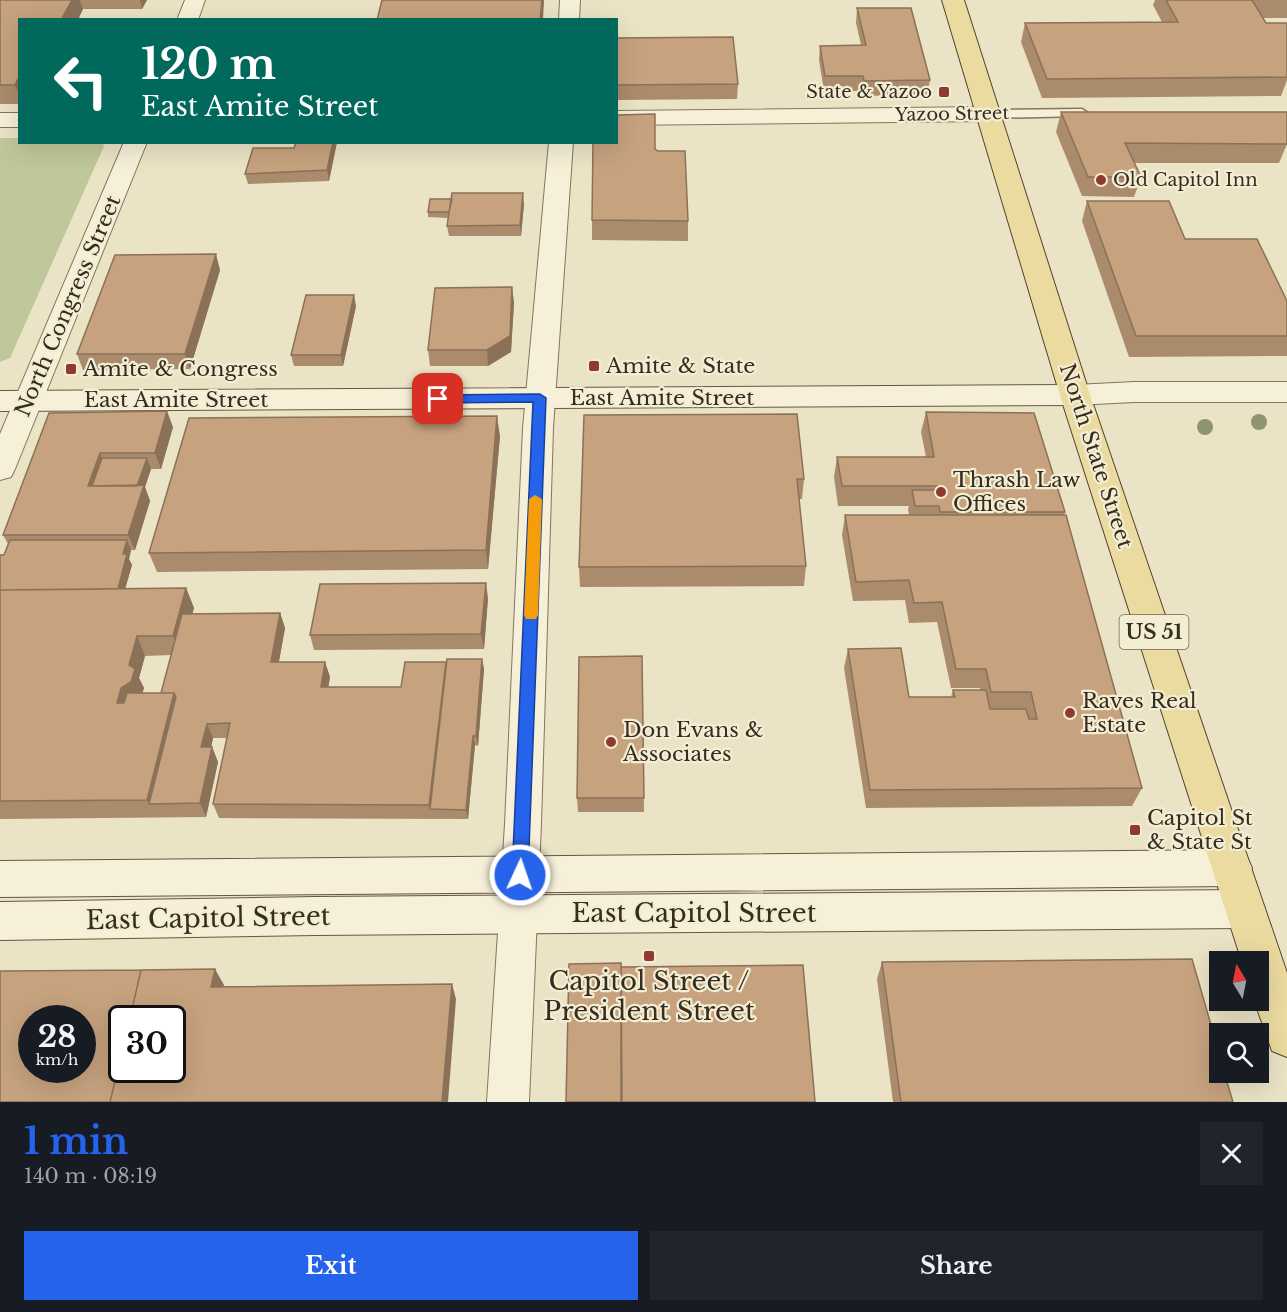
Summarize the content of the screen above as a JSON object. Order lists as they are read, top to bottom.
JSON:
{
  "streets": {
    "main road": [
      "East Amite Street",
      "North State Street",
      "US 51",
      "East Capitol Street"
    ],
    "street": ["Yazoo Street", "North Congress Street"]
  },
  "crossings": [
    ["Yazoo Street", "North State Street"],
    ["North Congress Street", "East Amite Street"],
    ["East Amite Street", "North State Street"],
    ["North State Street", "US 51"],
    ["North State Street", "East Capitol Street"],
    ["US 51", "East Capitol Street"]
  ],
  "places": {
    "transit": [
      "State & Yazoo",
      "Amite & State",
      "Amite & Congress",
      "Capitol St & State St",
      "Capitol Street / President Street"
    ],
    "other": [
      "Old Capitol Inn",
      "Thrash Law Offices",
      "Raves Real Estate",
      "Don Evans & Associates"
    ]
  },
  "north": "top",
  "page": {
    "turn": ["120 m", "East Amite Street"],
    "speed": "28 km/h",
    "limit": "30",
    "heading": ["1 min", "140 m · 08:19"],
    "buttons": ["Exit", "Share"]
  }
}
